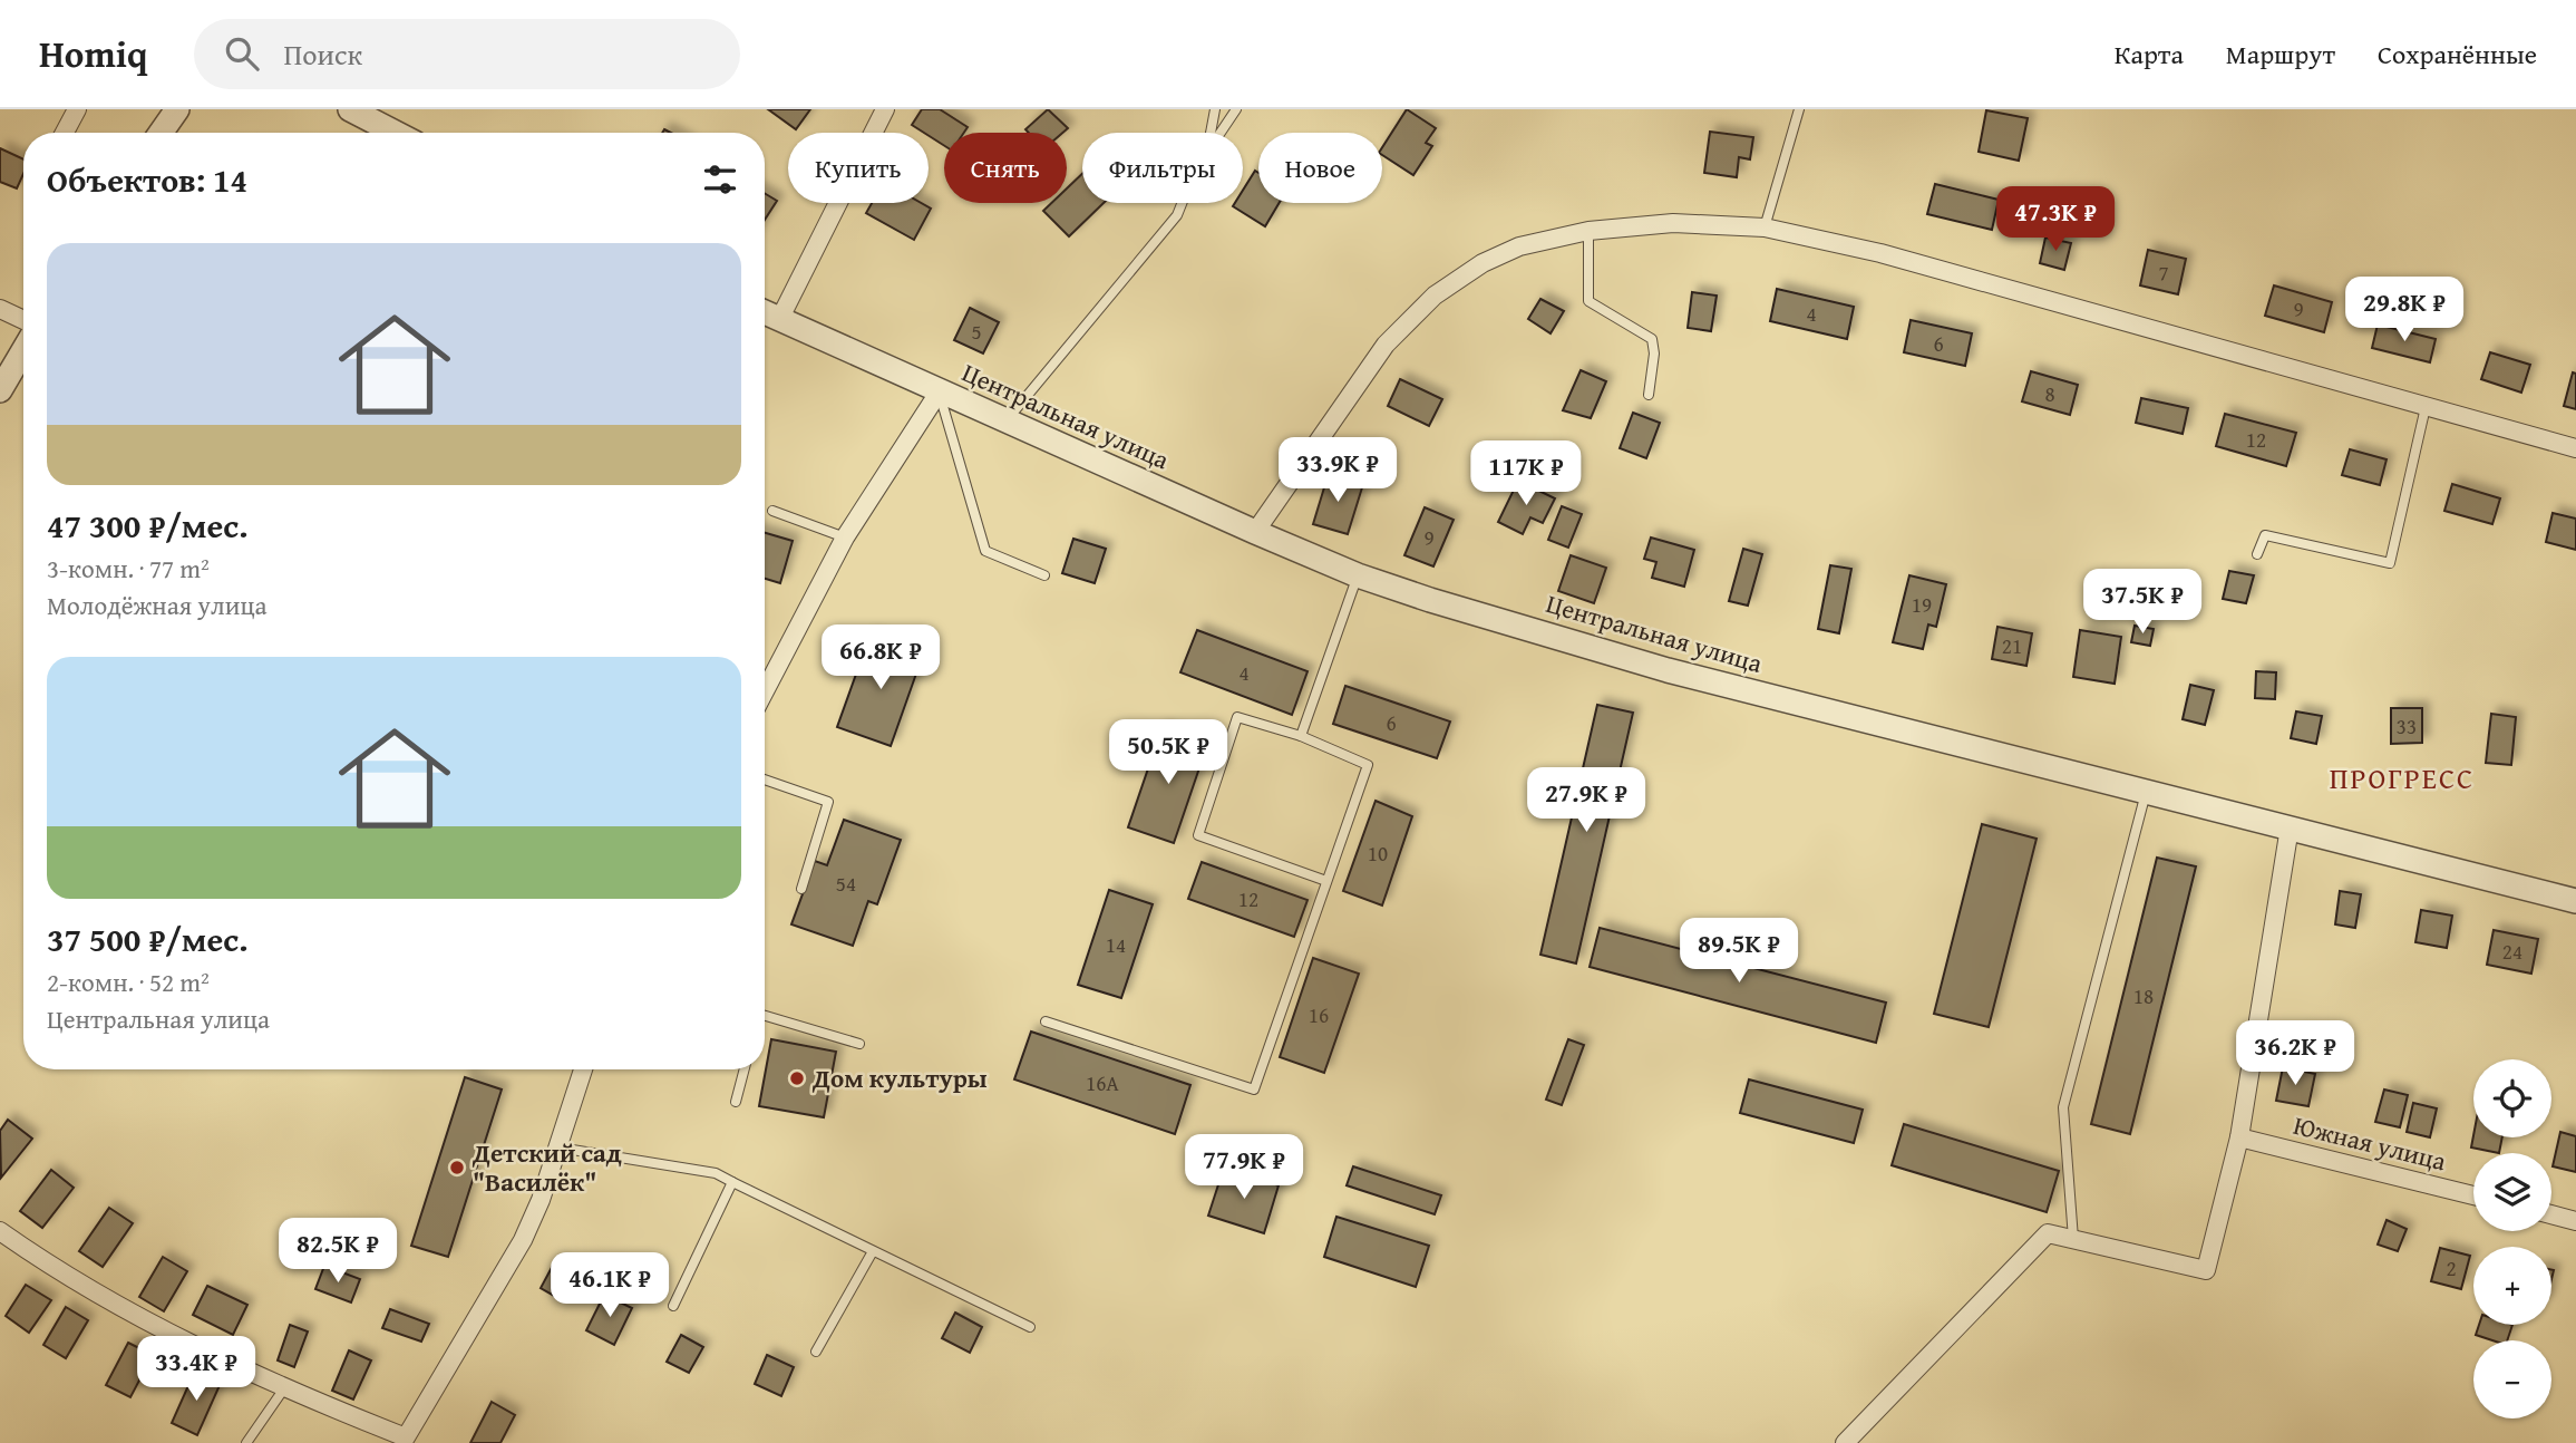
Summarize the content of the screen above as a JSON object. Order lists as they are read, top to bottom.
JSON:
{
  "streets": {
    "street": ["Центральная улица", "Южная улица"]
  },
  "districts": ["ПРОГРЕСС"],
  "places": ["Дом культуры", "Детский сад \"Василёк\""],
  "house_numbers": [
    "7",
    "9",
    "4",
    "5",
    "6",
    "8",
    "12",
    "9",
    "19",
    "21",
    "4",
    "6",
    "33",
    "10",
    "54",
    "12",
    "14",
    "24",
    "18",
    "16",
    "16А",
    "2"
  ],
  "page": {
    "header": "Homiq",
    "search": "Поиск",
    "nav": ["Карта", "Маршрут", "Сохранённые"],
    "chip": [
      "Купить",
      "Снять",
      "Фильтры",
      "Новое"
    ],
    "heading": "Объектов: 14",
    "price": [
      "47.3K ₽",
      "29.8K ₽",
      "33.9K ₽",
      "117K ₽",
      "37.5K ₽",
      "66.8K ₽",
      "50.5K ₽",
      "27.9K ₽",
      "89.5K ₽",
      "36.2K ₽",
      "77.9K ₽",
      "82.5K ₽",
      "46.1K ₽",
      "33.4K ₽"
    ],
    "list": [
      {
        "name": "47 300 ₽/мес.",
        "note": "3-комн. · 77 m² · Молодёжная улица"
      },
      {
        "name": "37 500 ₽/мес.",
        "note": "2-комн. · 52 m² · Центральная улица"
      }
    ],
    "map_buttons": ["+", "−"]
  }
}
